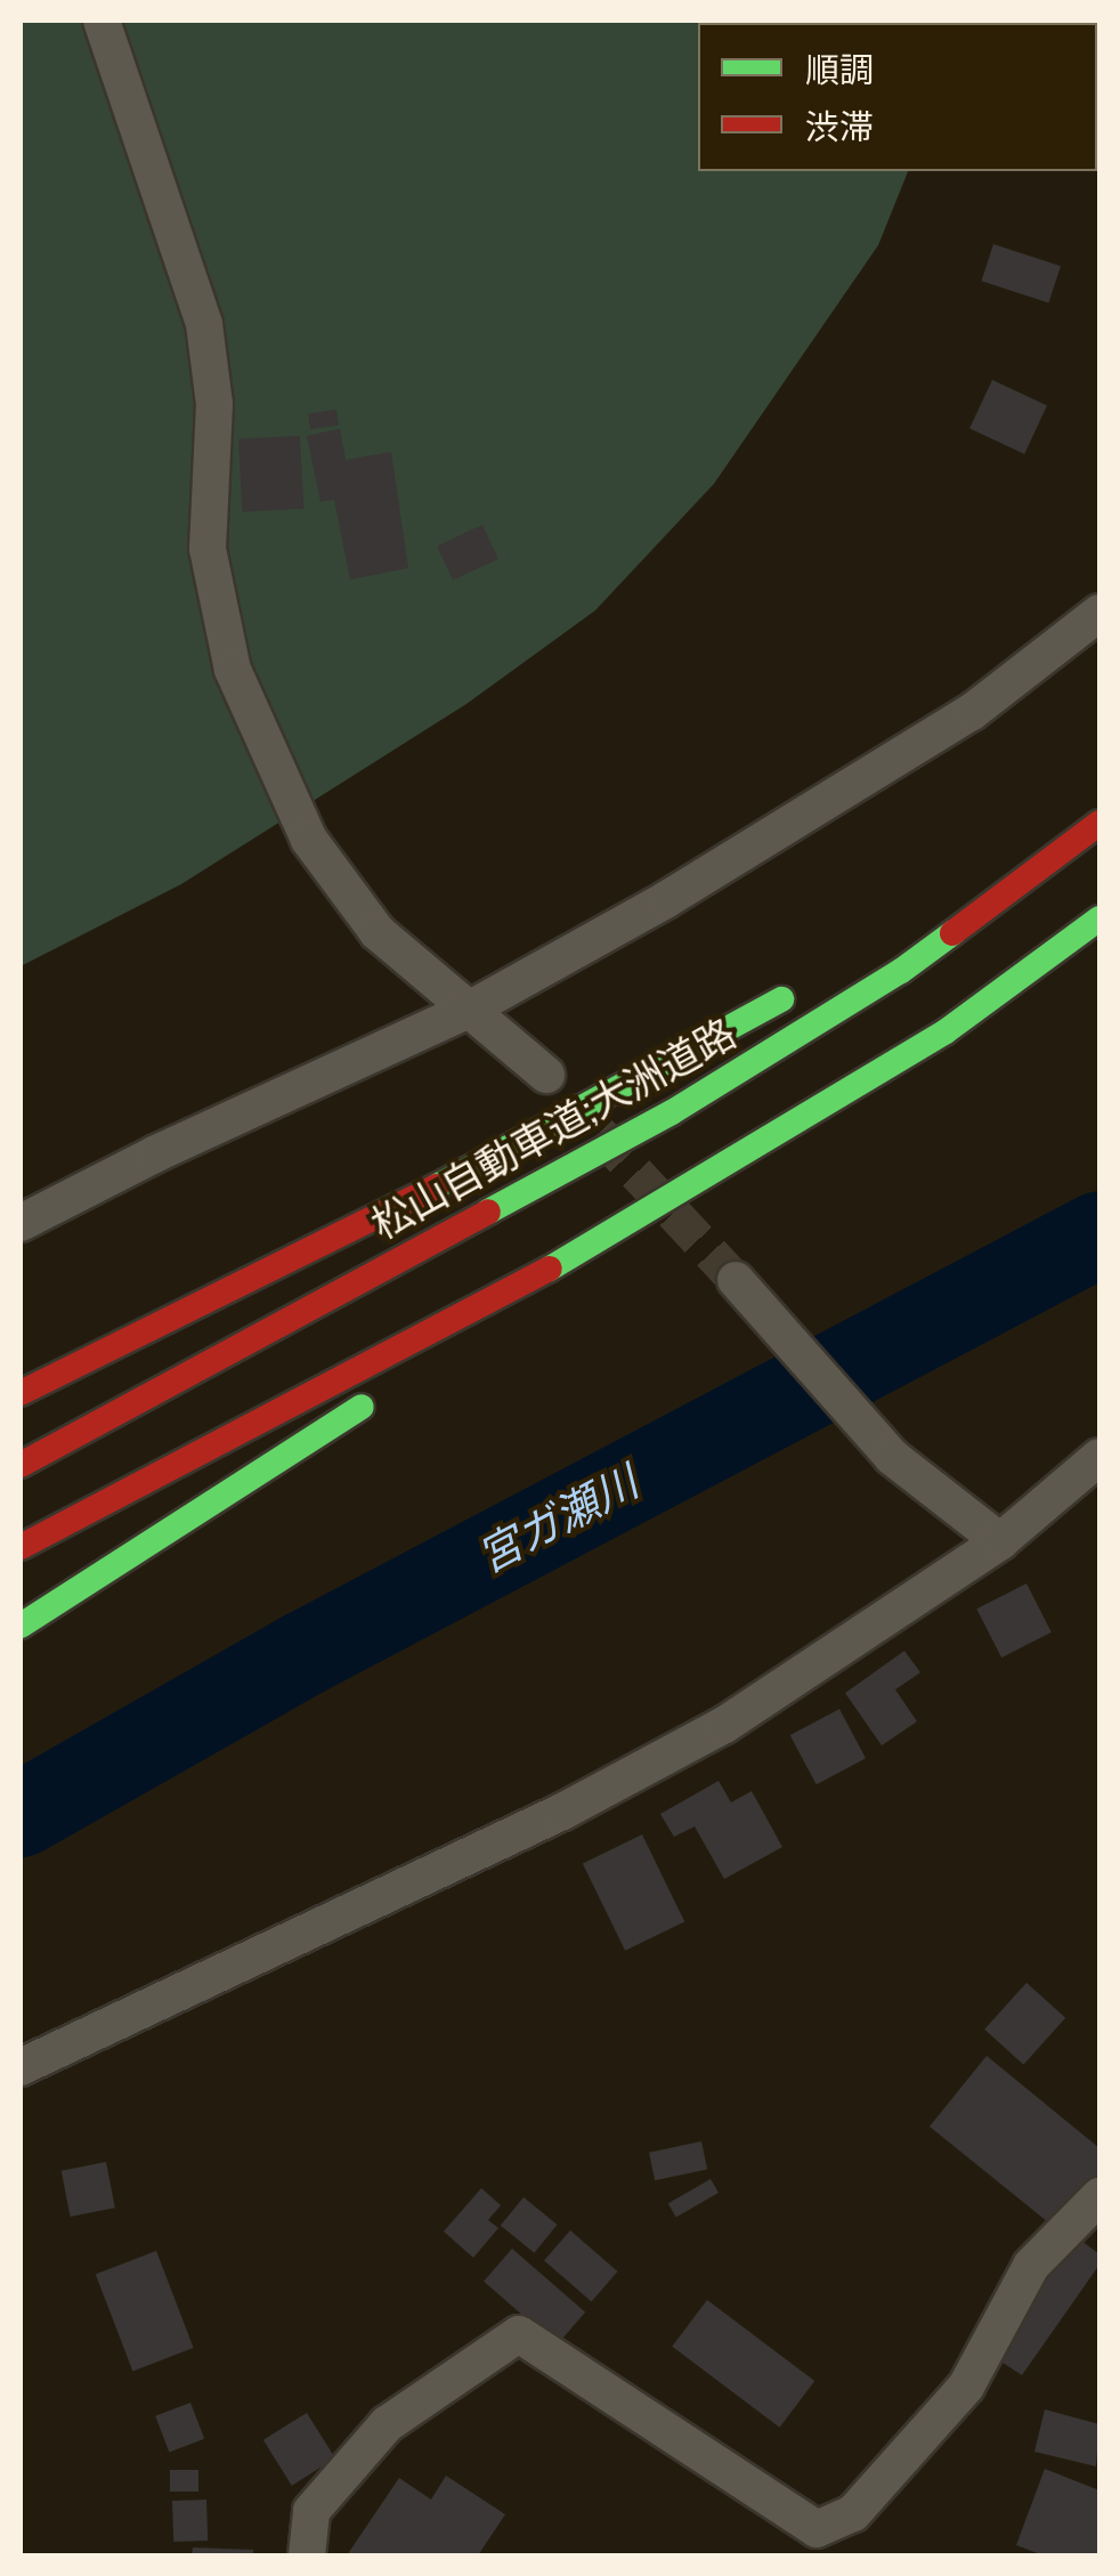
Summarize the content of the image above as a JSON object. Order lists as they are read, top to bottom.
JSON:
{
  "streets": {
    "highway": ["松山自動車道;大洲道路"]
  },
  "water": ["宮ガ瀬川"],
  "legend": ["順調", "渋滞"]
}
